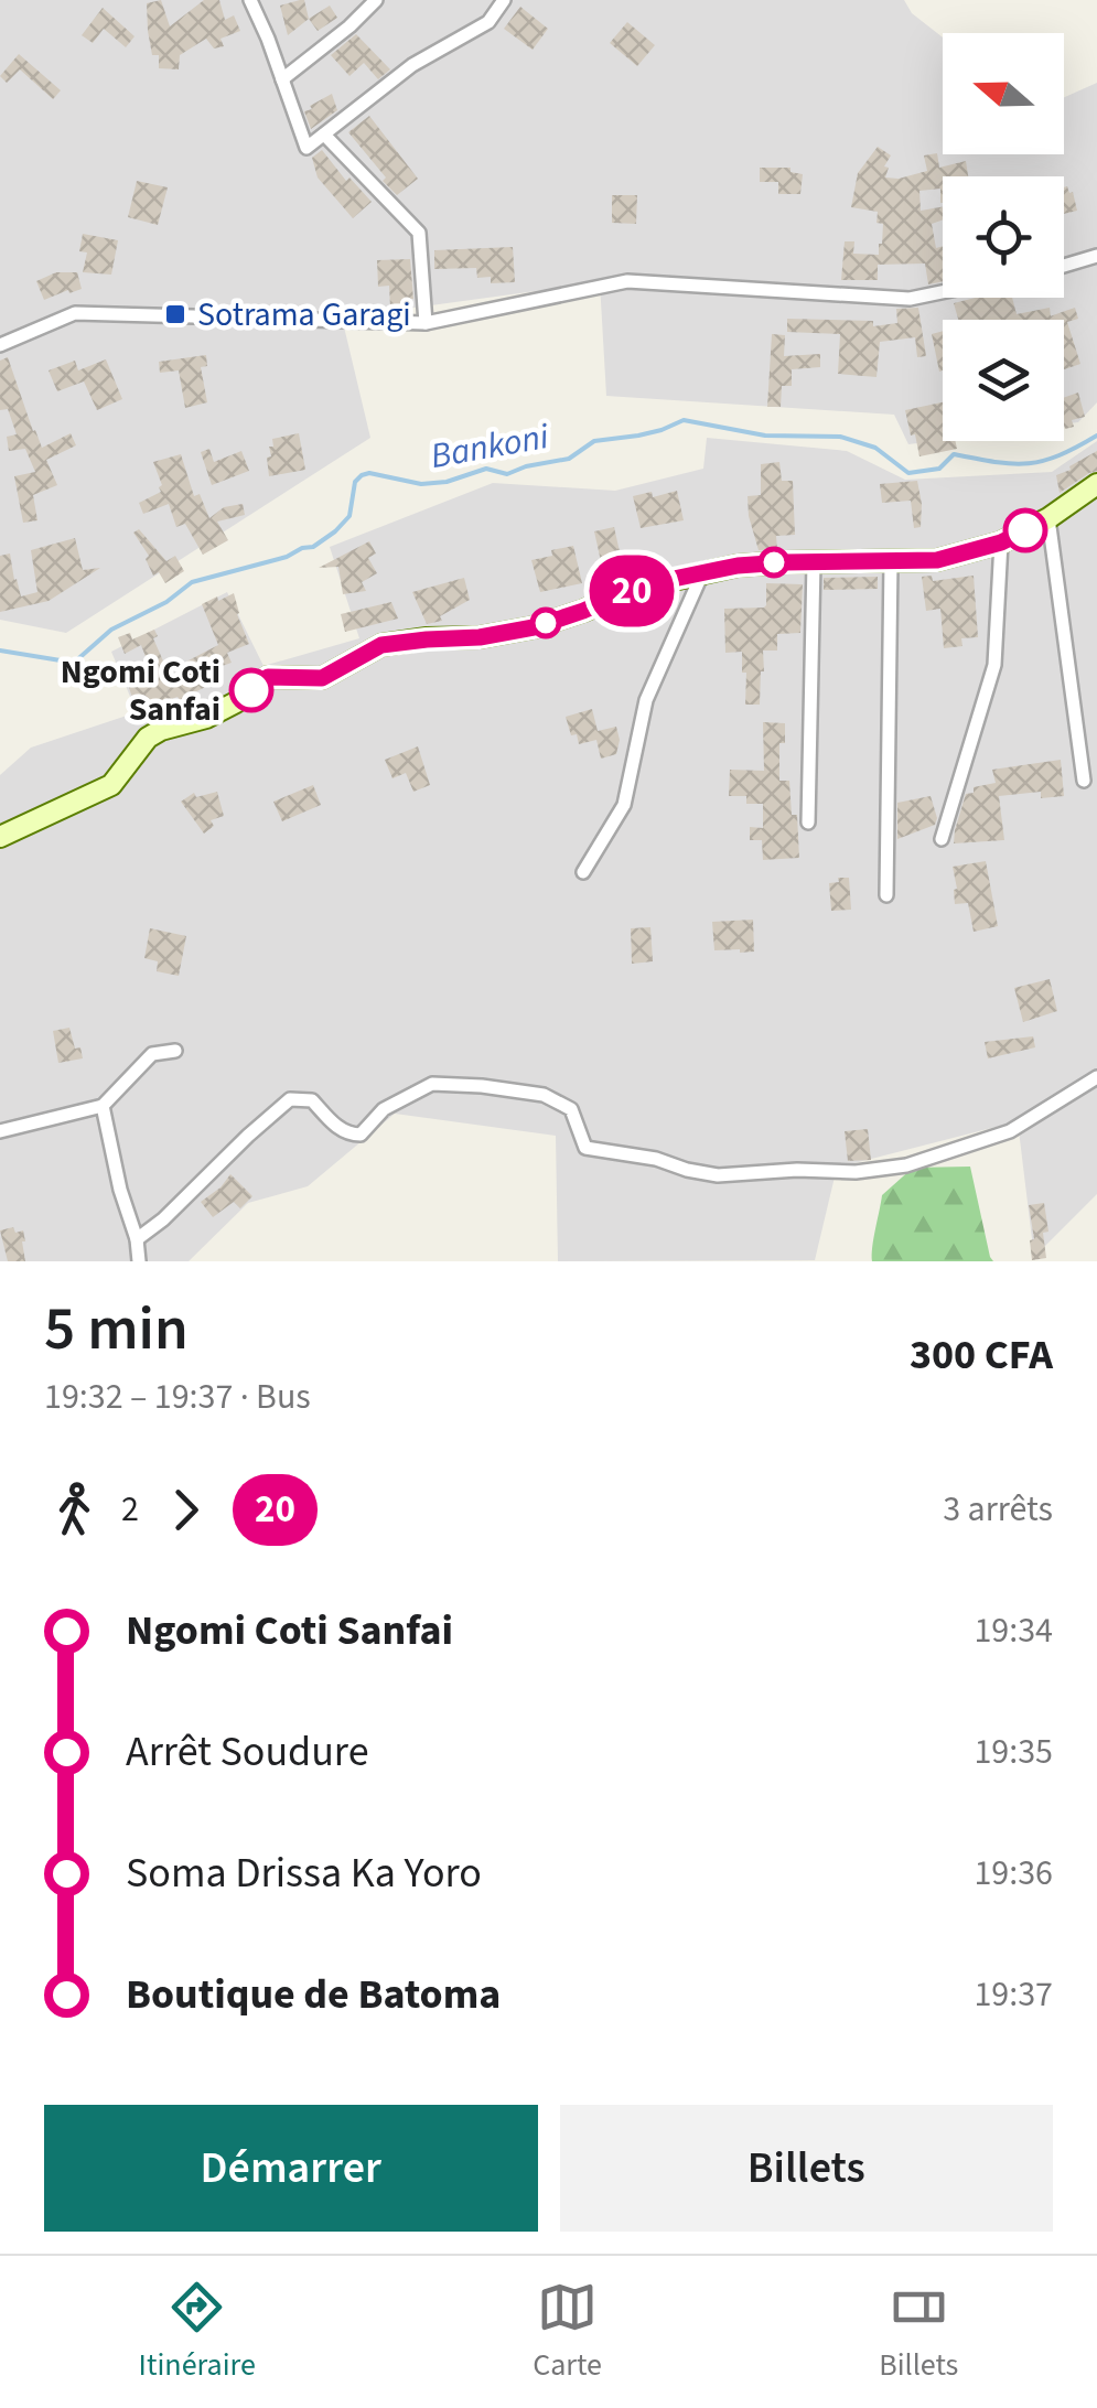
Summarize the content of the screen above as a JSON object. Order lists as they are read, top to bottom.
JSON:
{
  "water": ["Bankoni"],
  "places": {
    "transit": ["Sotrama Garagi"],
    "other": ["Ngomi Coti Sanfai"]
  },
  "lines": ["bus line 20"],
  "north": "left",
  "page": {
    "on_map": "20",
    "heading": ["5 min", "19:32 – 19:37 · Bus", "300 CFA"],
    "legs": ["2", "20", "3 arrêts"],
    "list": [
      {
        "name": "Ngomi Coti Sanfai",
        "value": "19:34"
      },
      {
        "name": "Arrêt Soudure",
        "value": "19:35"
      },
      {
        "name": "Soma Drissa Ka Yoro",
        "value": "19:36"
      },
      {
        "name": "Boutique de Batoma",
        "value": "19:37"
      }
    ],
    "buttons": ["Démarrer", "Billets"],
    "tabs": ["Itinéraire", "Carte", "Billets"]
  }
}
